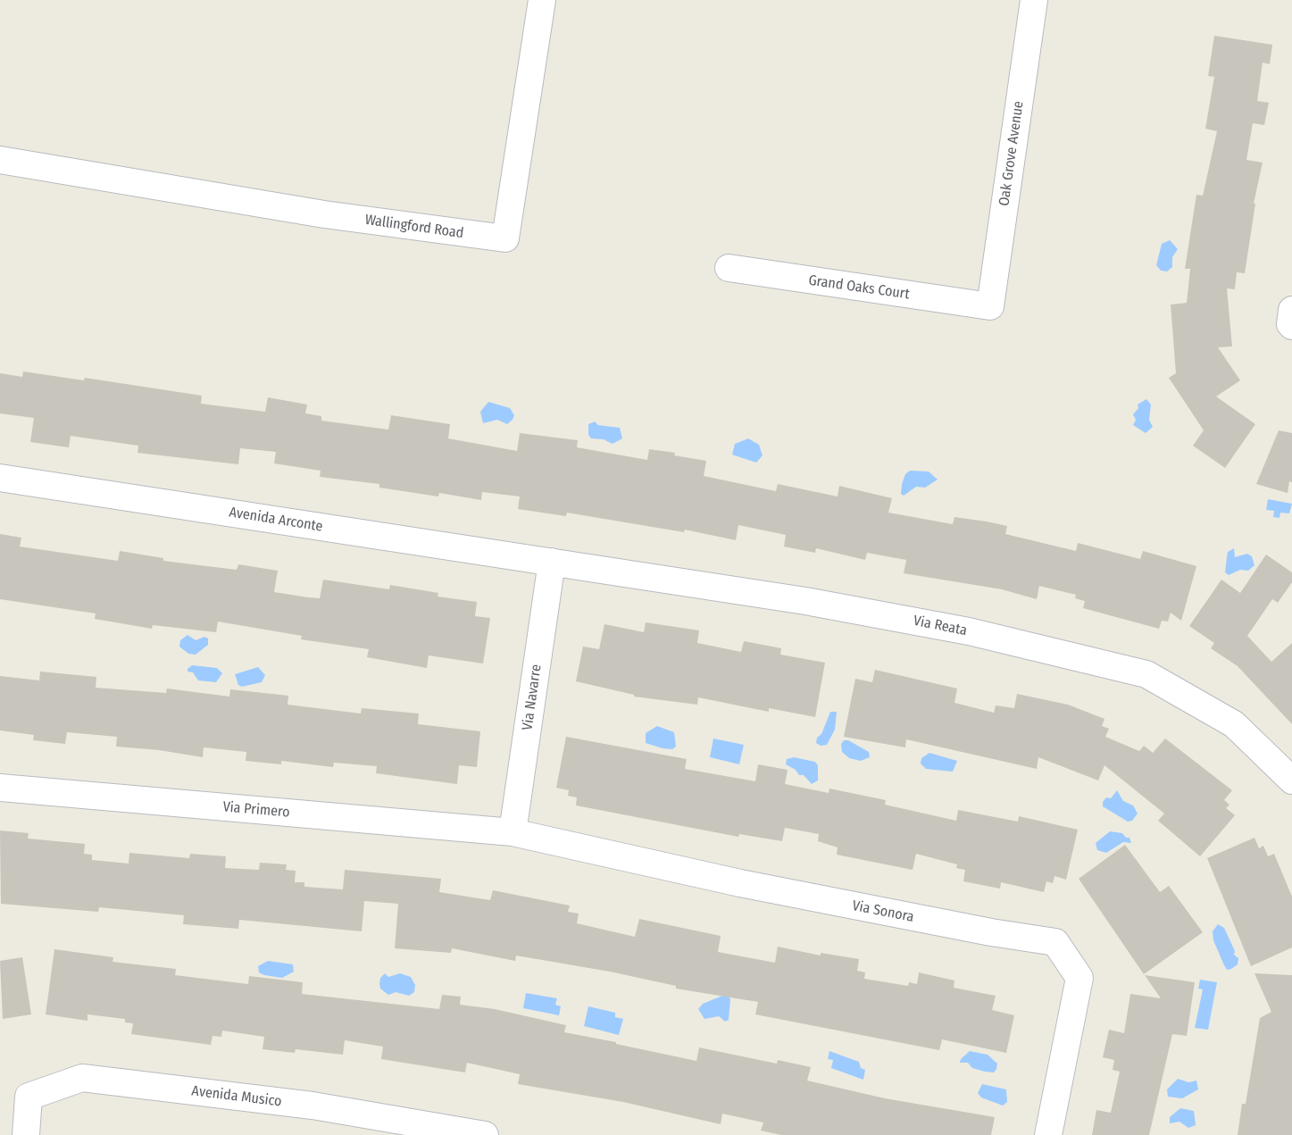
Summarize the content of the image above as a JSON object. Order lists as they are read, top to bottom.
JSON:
{
  "streets": {
    "street": [
      "Oak Grove Avenue",
      "Wallingford Road",
      "Grand Oaks Court",
      "Avenida Arconte",
      "Via Reata",
      "Via Navarre",
      "Via Primero",
      "Via Sonora",
      "Avenida Musico"
    ]
  },
  "crossings": [
    ["Oak Grove Avenue", "Grand Oaks Court"],
    ["Avenida Arconte", "Via Reata"],
    ["Avenida Arconte", "Via Navarre"],
    ["Via Reata", "Via Navarre"],
    ["Via Navarre", "Via Primero"],
    ["Via Navarre", "Via Sonora"],
    ["Via Primero", "Via Sonora"]
  ]
}
